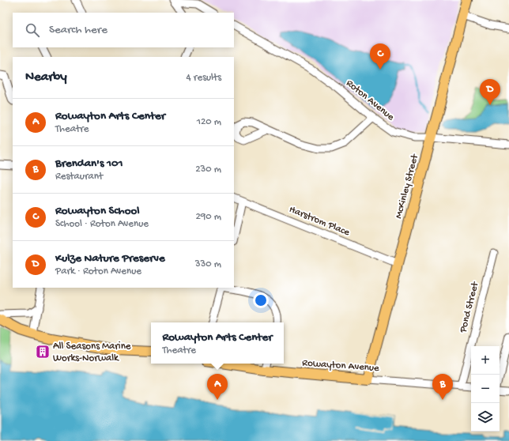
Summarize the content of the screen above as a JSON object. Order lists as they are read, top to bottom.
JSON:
{
  "streets": {
    "main road": ["McKinley Street", "Rowayton Avenue"],
    "street": ["Roton Avenue", "Harstrom Place", "Pond Street"]
  },
  "crossings": [
    ["Roton Avenue", "McKinley Street"],
    ["McKinley Street", "Harstrom Place"],
    ["McKinley Street", "Rowayton Avenue"],
    ["Pond Street", "Rowayton Avenue"]
  ],
  "places": {
    "building": ["All Seasons Marine Works-Norwalk"]
  },
  "page": {
    "search": "Search here",
    "pins": [
      "C",
      "D",
      "A",
      "B"
    ],
    "heading": ["Nearby", "4 results"],
    "list": [
      {
        "mark": "A",
        "name": "Rowayton Arts Center",
        "note": "Theatre",
        "value": "120 m"
      },
      {
        "mark": "B",
        "name": "Brendan's 101",
        "note": "Restaurant",
        "value": "230 m"
      },
      {
        "mark": "C",
        "name": "Rowayton School",
        "note": "School · Roton Avenue",
        "value": "290 m"
      },
      {
        "mark": "D",
        "name": "Kulze Nature Preserve",
        "note": "Park · Roton Avenue",
        "value": "330 m"
      }
    ],
    "popup": ["Rowayton Arts Center", "Theatre"],
    "map_buttons": ["+", "−"]
  }
}
